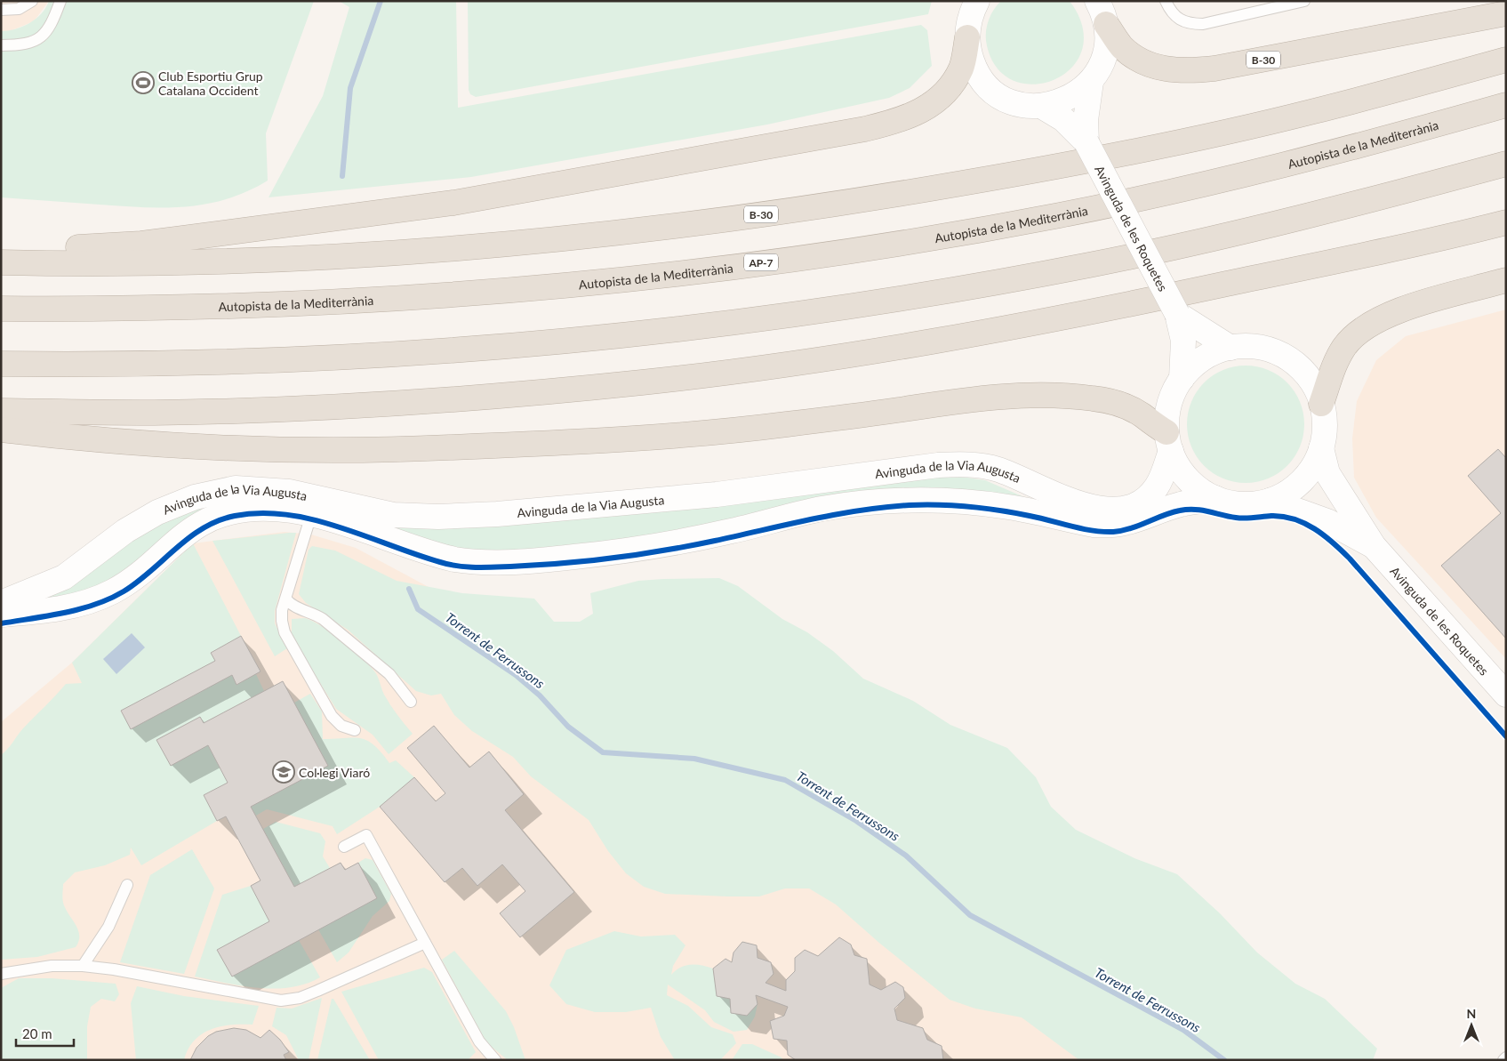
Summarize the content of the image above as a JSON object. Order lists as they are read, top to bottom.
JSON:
{
  "streets": {
    "highway": ["B-30", "Autopista de la Mediterrània", "AP-7"],
    "street": ["Avinguda de les Roquetes", "Avinguda de la Via Augusta"]
  },
  "crossings": [
    ["Avinguda de les Roquetes", "Avinguda de la Via Augusta"]
  ],
  "water": ["Torrent de Ferrussons"],
  "places": {
    "sports": ["Club Esportiu Grup Catalana Occident"],
    "school or university": ["Col·legi Viaró"]
  },
  "scale_bar": "20 m",
  "north": "top"
}
